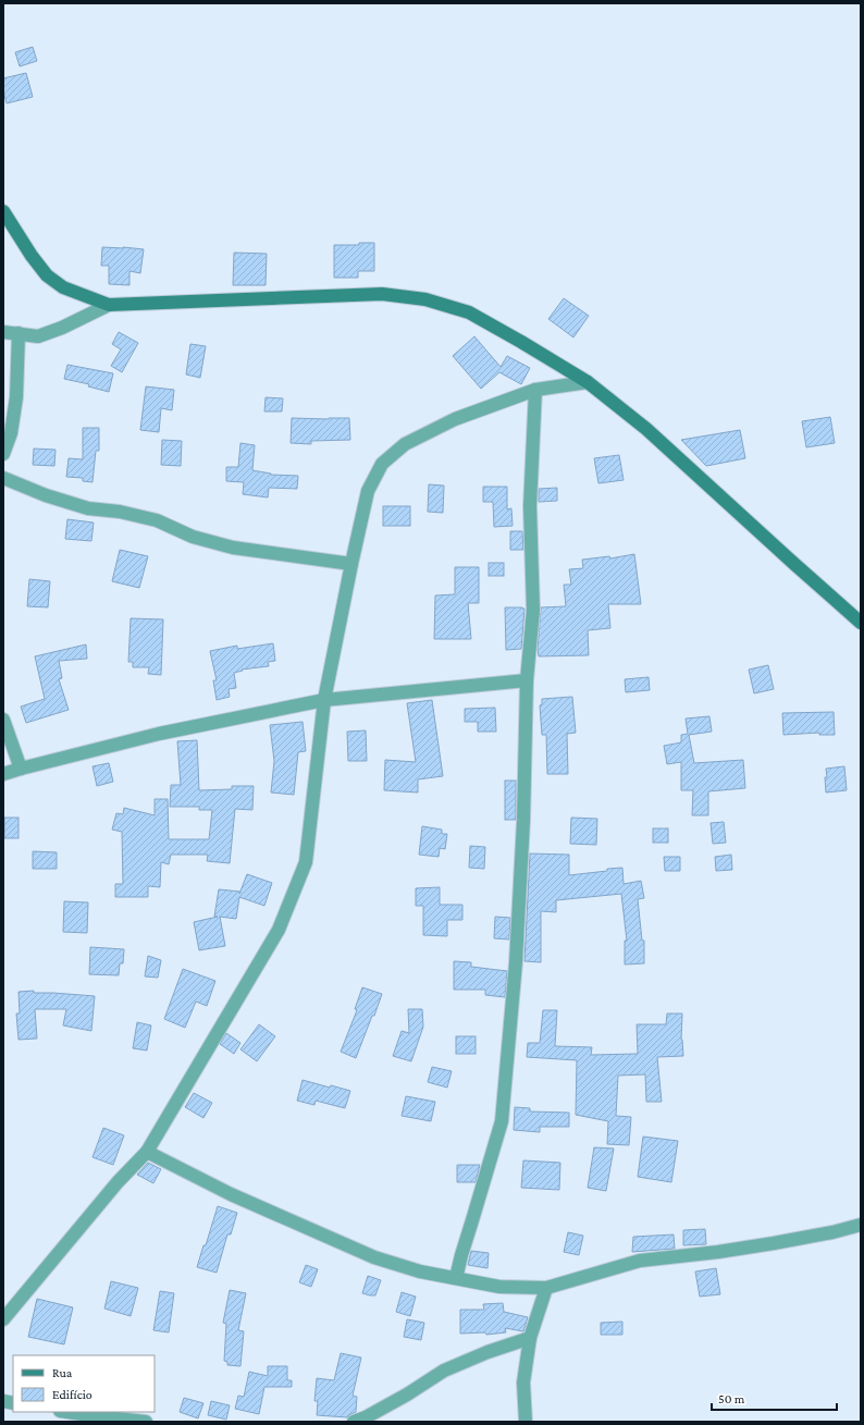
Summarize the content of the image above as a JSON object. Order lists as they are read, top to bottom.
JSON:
{
  "legend": ["Rua", "Edifício"],
  "scale_bar": "50 m"
}
